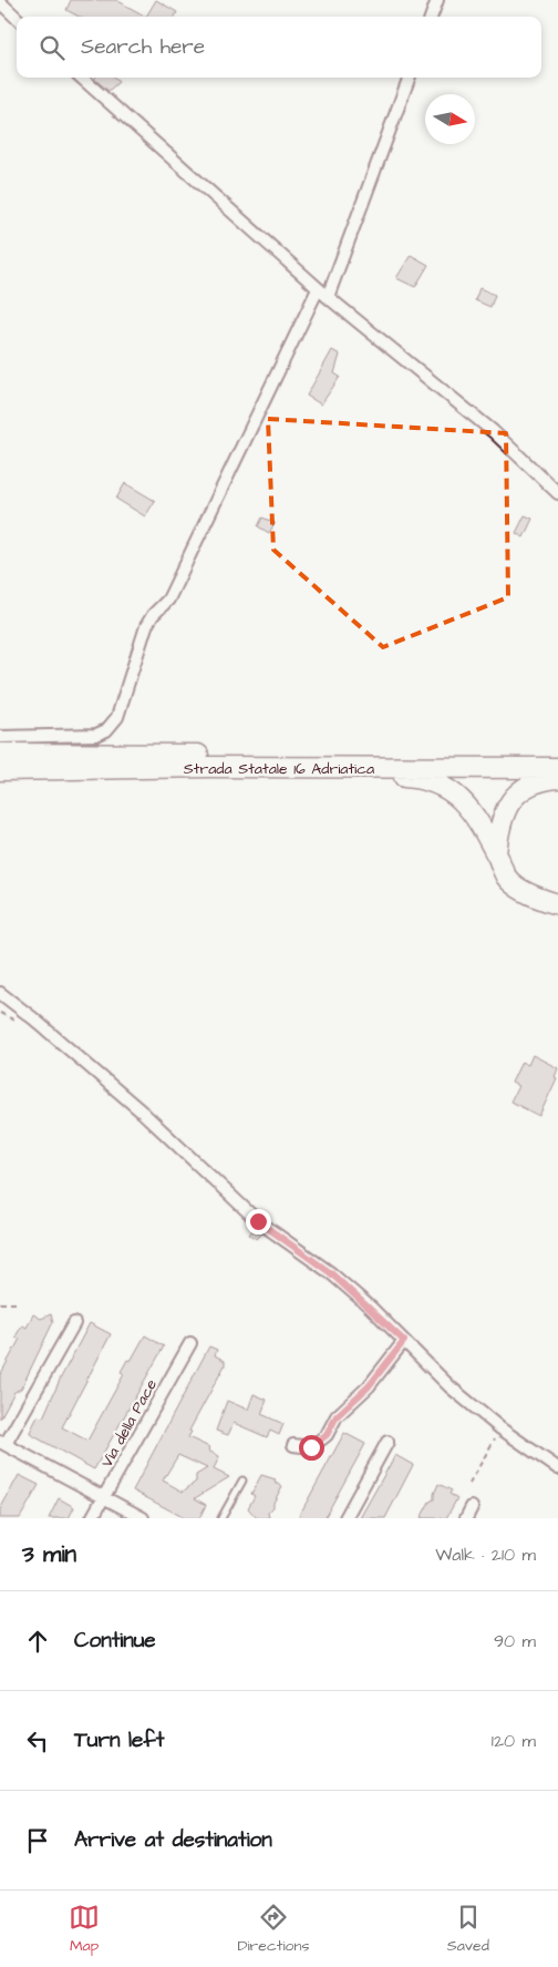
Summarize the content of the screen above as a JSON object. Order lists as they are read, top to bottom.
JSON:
{
  "streets": {
    "highway": ["Strada Statale 16 Adriatica"],
    "street": ["Via della Pace"]
  },
  "north": "right",
  "page": {
    "search": "Search here",
    "heading": ["3 min", "Walk · 210 m"],
    "list": [
      ["Continue", "90 m"],
      ["Turn left", "120 m"],
      "Arrive at destination"
    ],
    "nav": ["Map", "Directions", "Saved"]
  }
}
